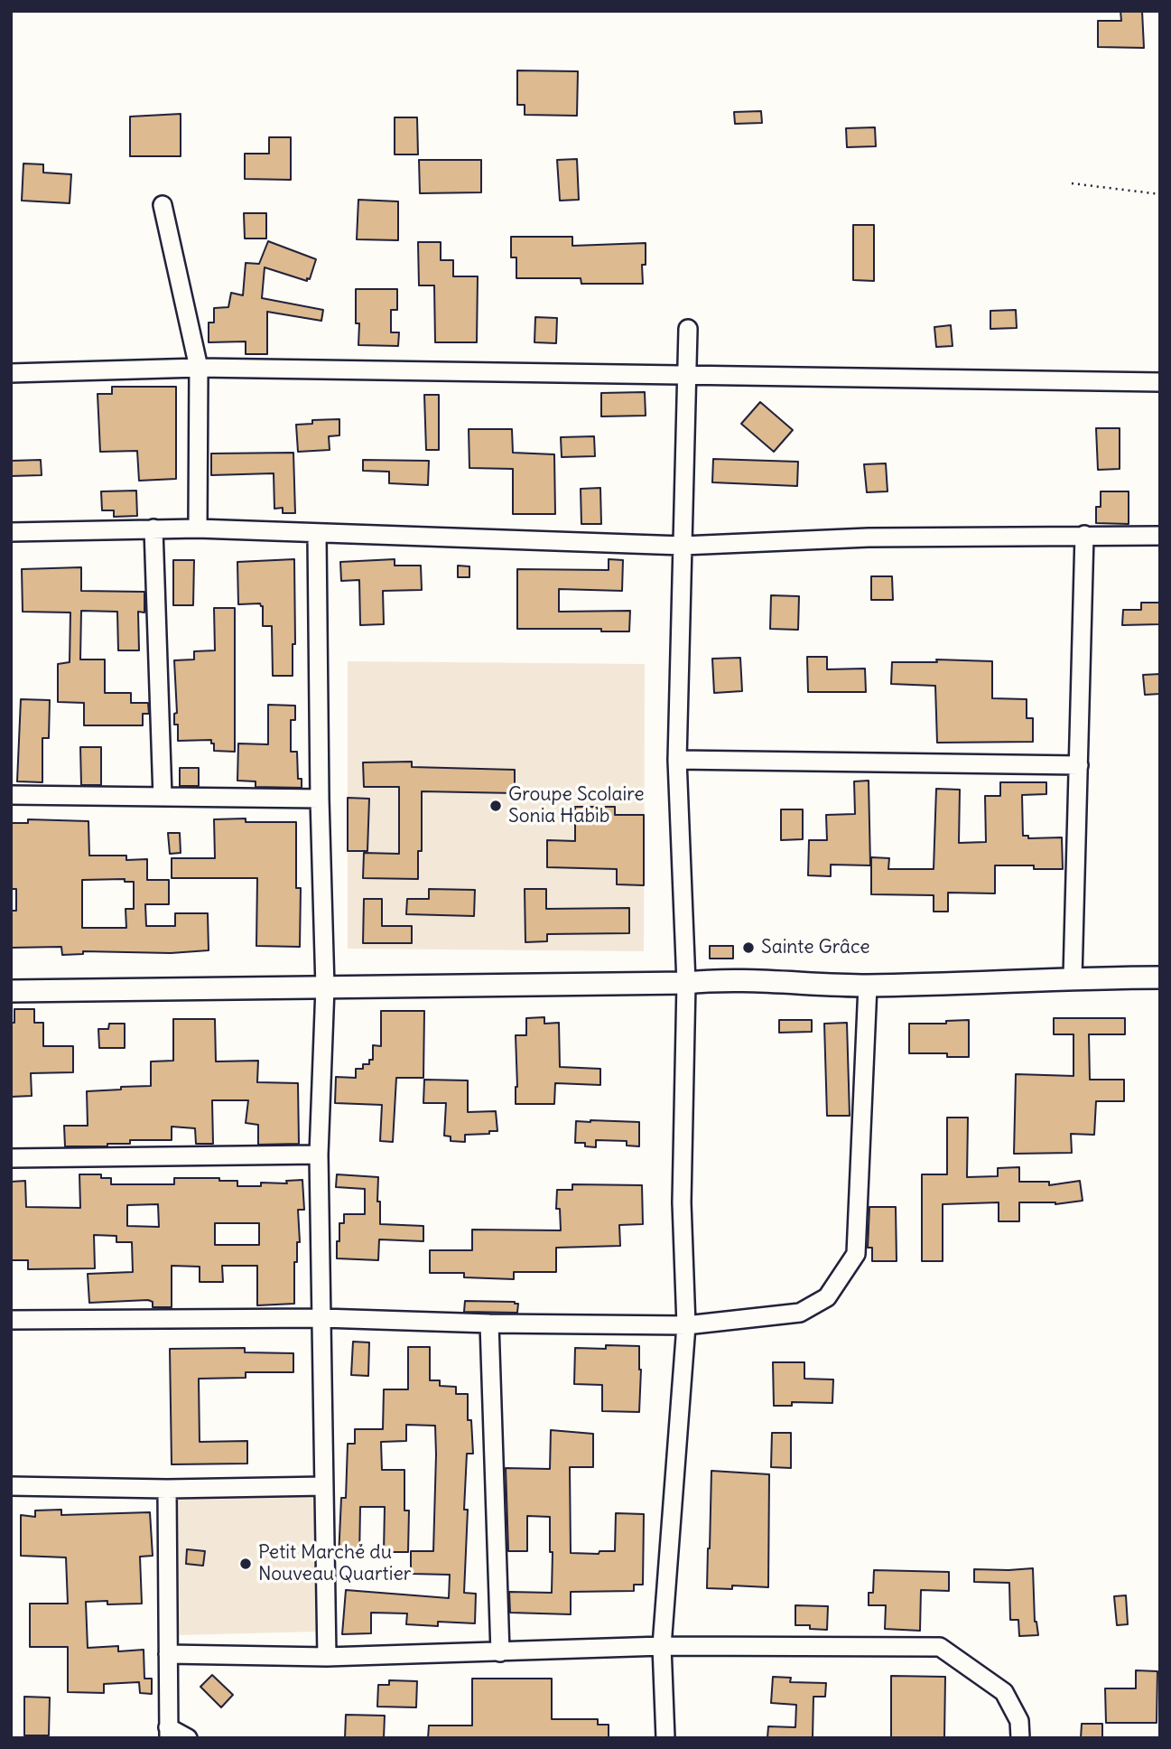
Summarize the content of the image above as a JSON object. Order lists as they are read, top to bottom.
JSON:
{
  "places": ["Groupe Scolaire Sonia Habib", "Sainte Grâce", "Petit Marché du Nouveau Quartier"]
}
